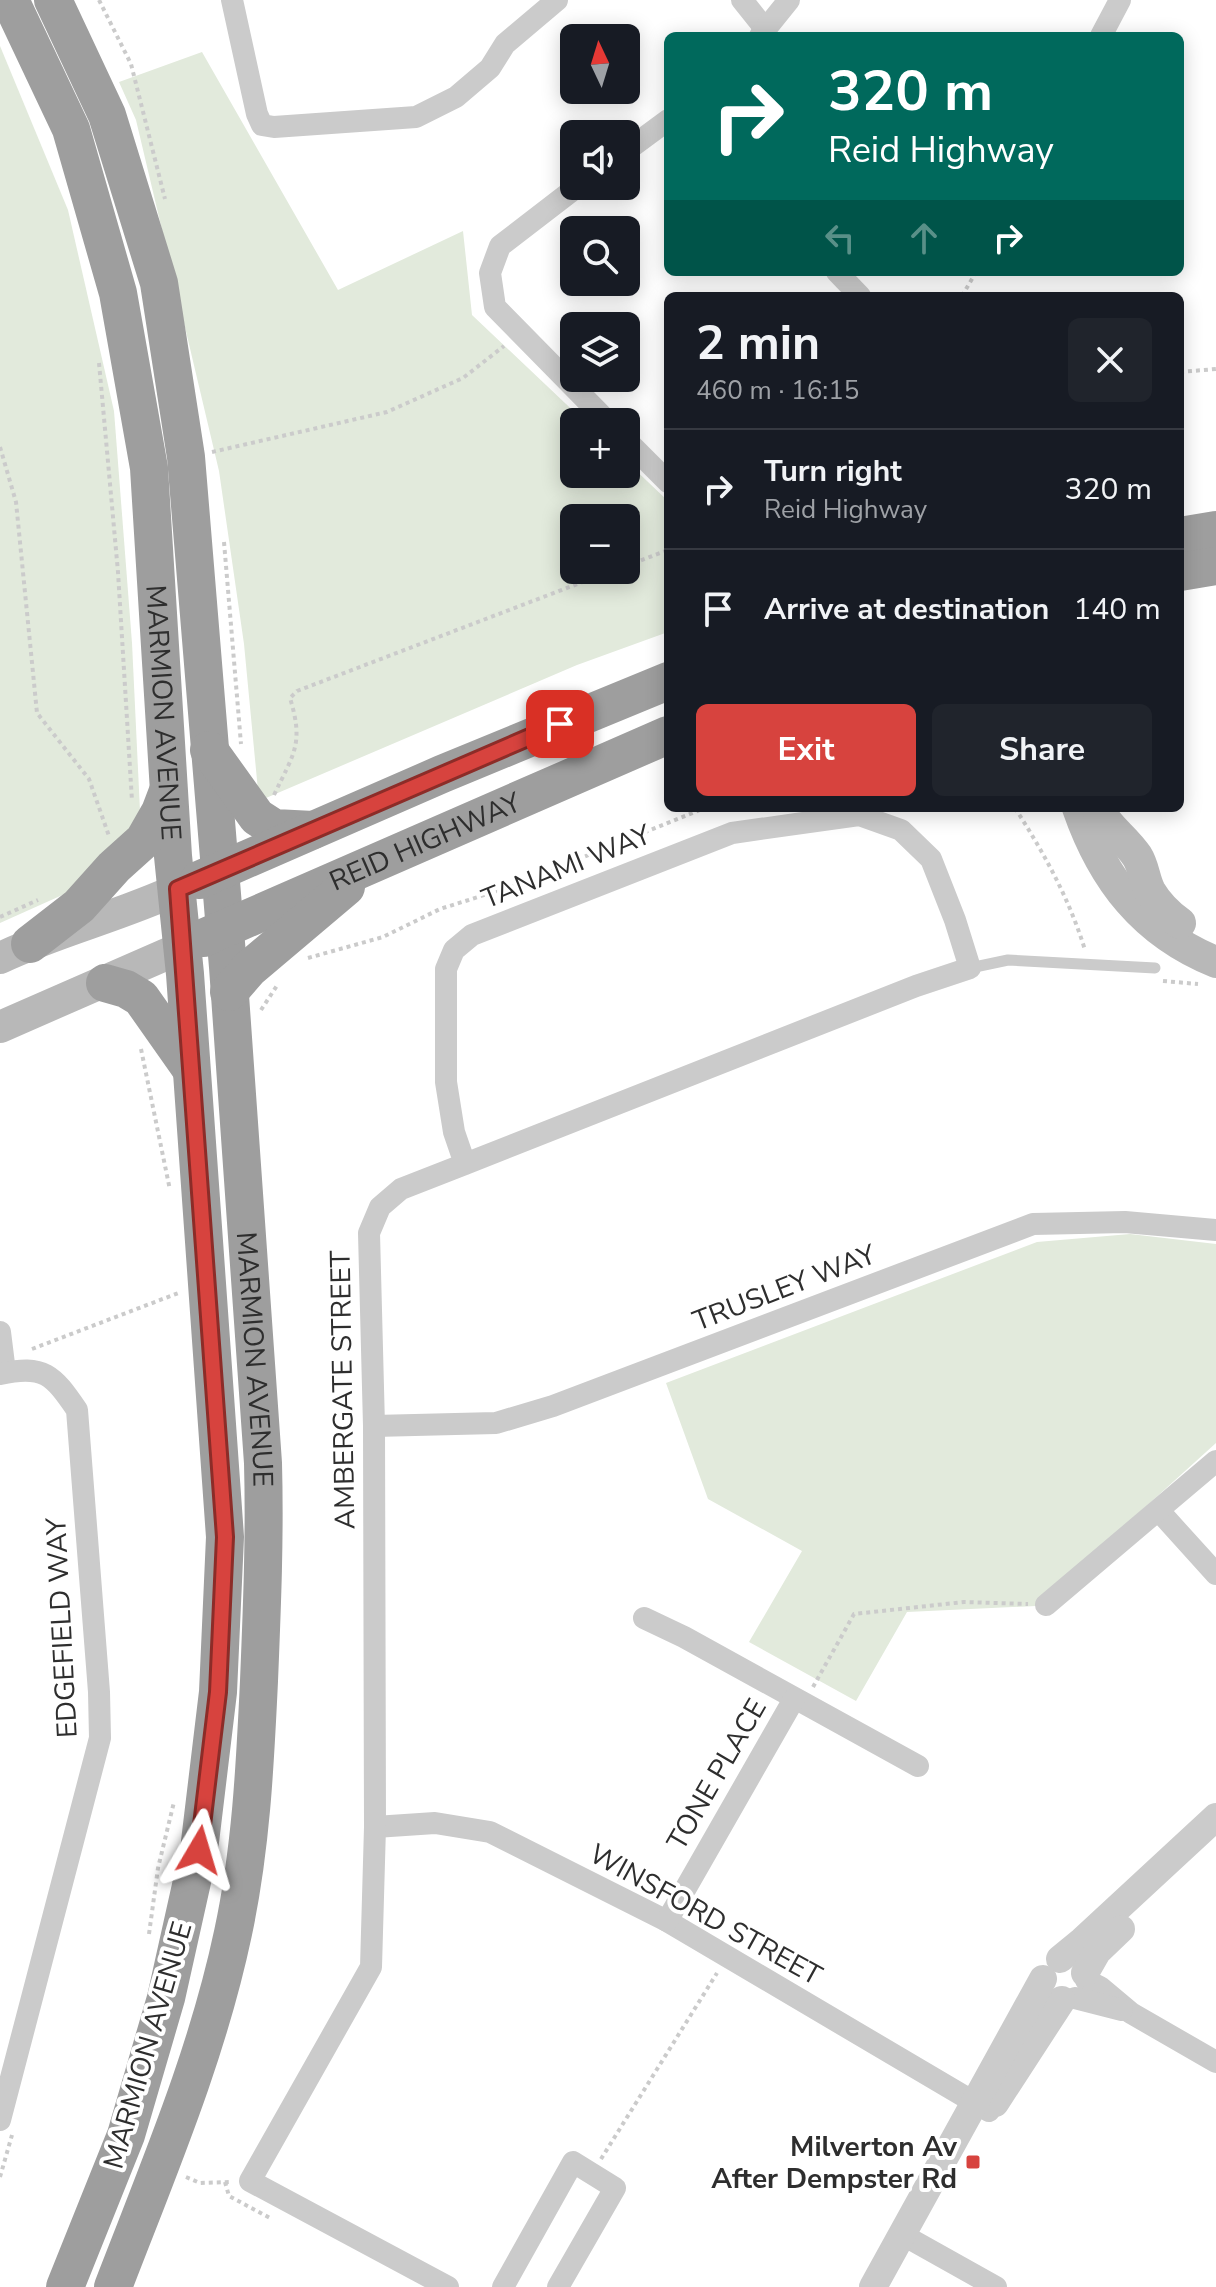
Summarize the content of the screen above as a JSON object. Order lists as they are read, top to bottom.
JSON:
{
  "streets": {
    "highway": ["MARMION AVENUE", "REID HIGHWAY"],
    "street": [
      "TANAMI WAY",
      "TRUSLEY WAY",
      "AMBERGATE STREET",
      "EDGEFIELD WAY",
      "TONE PLACE",
      "WINSFORD STREET"
    ]
  },
  "crossings": [
    ["MARMION AVENUE", "REID HIGHWAY"],
    ["TANAMI WAY", "AMBERGATE STREET"],
    ["TRUSLEY WAY", "AMBERGATE STREET"],
    ["AMBERGATE STREET", "WINSFORD STREET"],
    ["TONE PLACE", "WINSFORD STREET"]
  ],
  "places": {
    "transit": ["Milverton Av After Dempster Rd"]
  },
  "north": "top",
  "page": {
    "map_buttons": ["+", "−"],
    "turn": ["320 m", "Reid Highway"],
    "heading": ["2 min", "460 m · 16:15"],
    "list": [
      {
        "name": "Turn right",
        "note": "Reid Highway",
        "value": "320 m"
      },
      {
        "name": "Arrive at destination",
        "value": "140 m"
      }
    ],
    "buttons": ["Exit", "Share"]
  }
}
